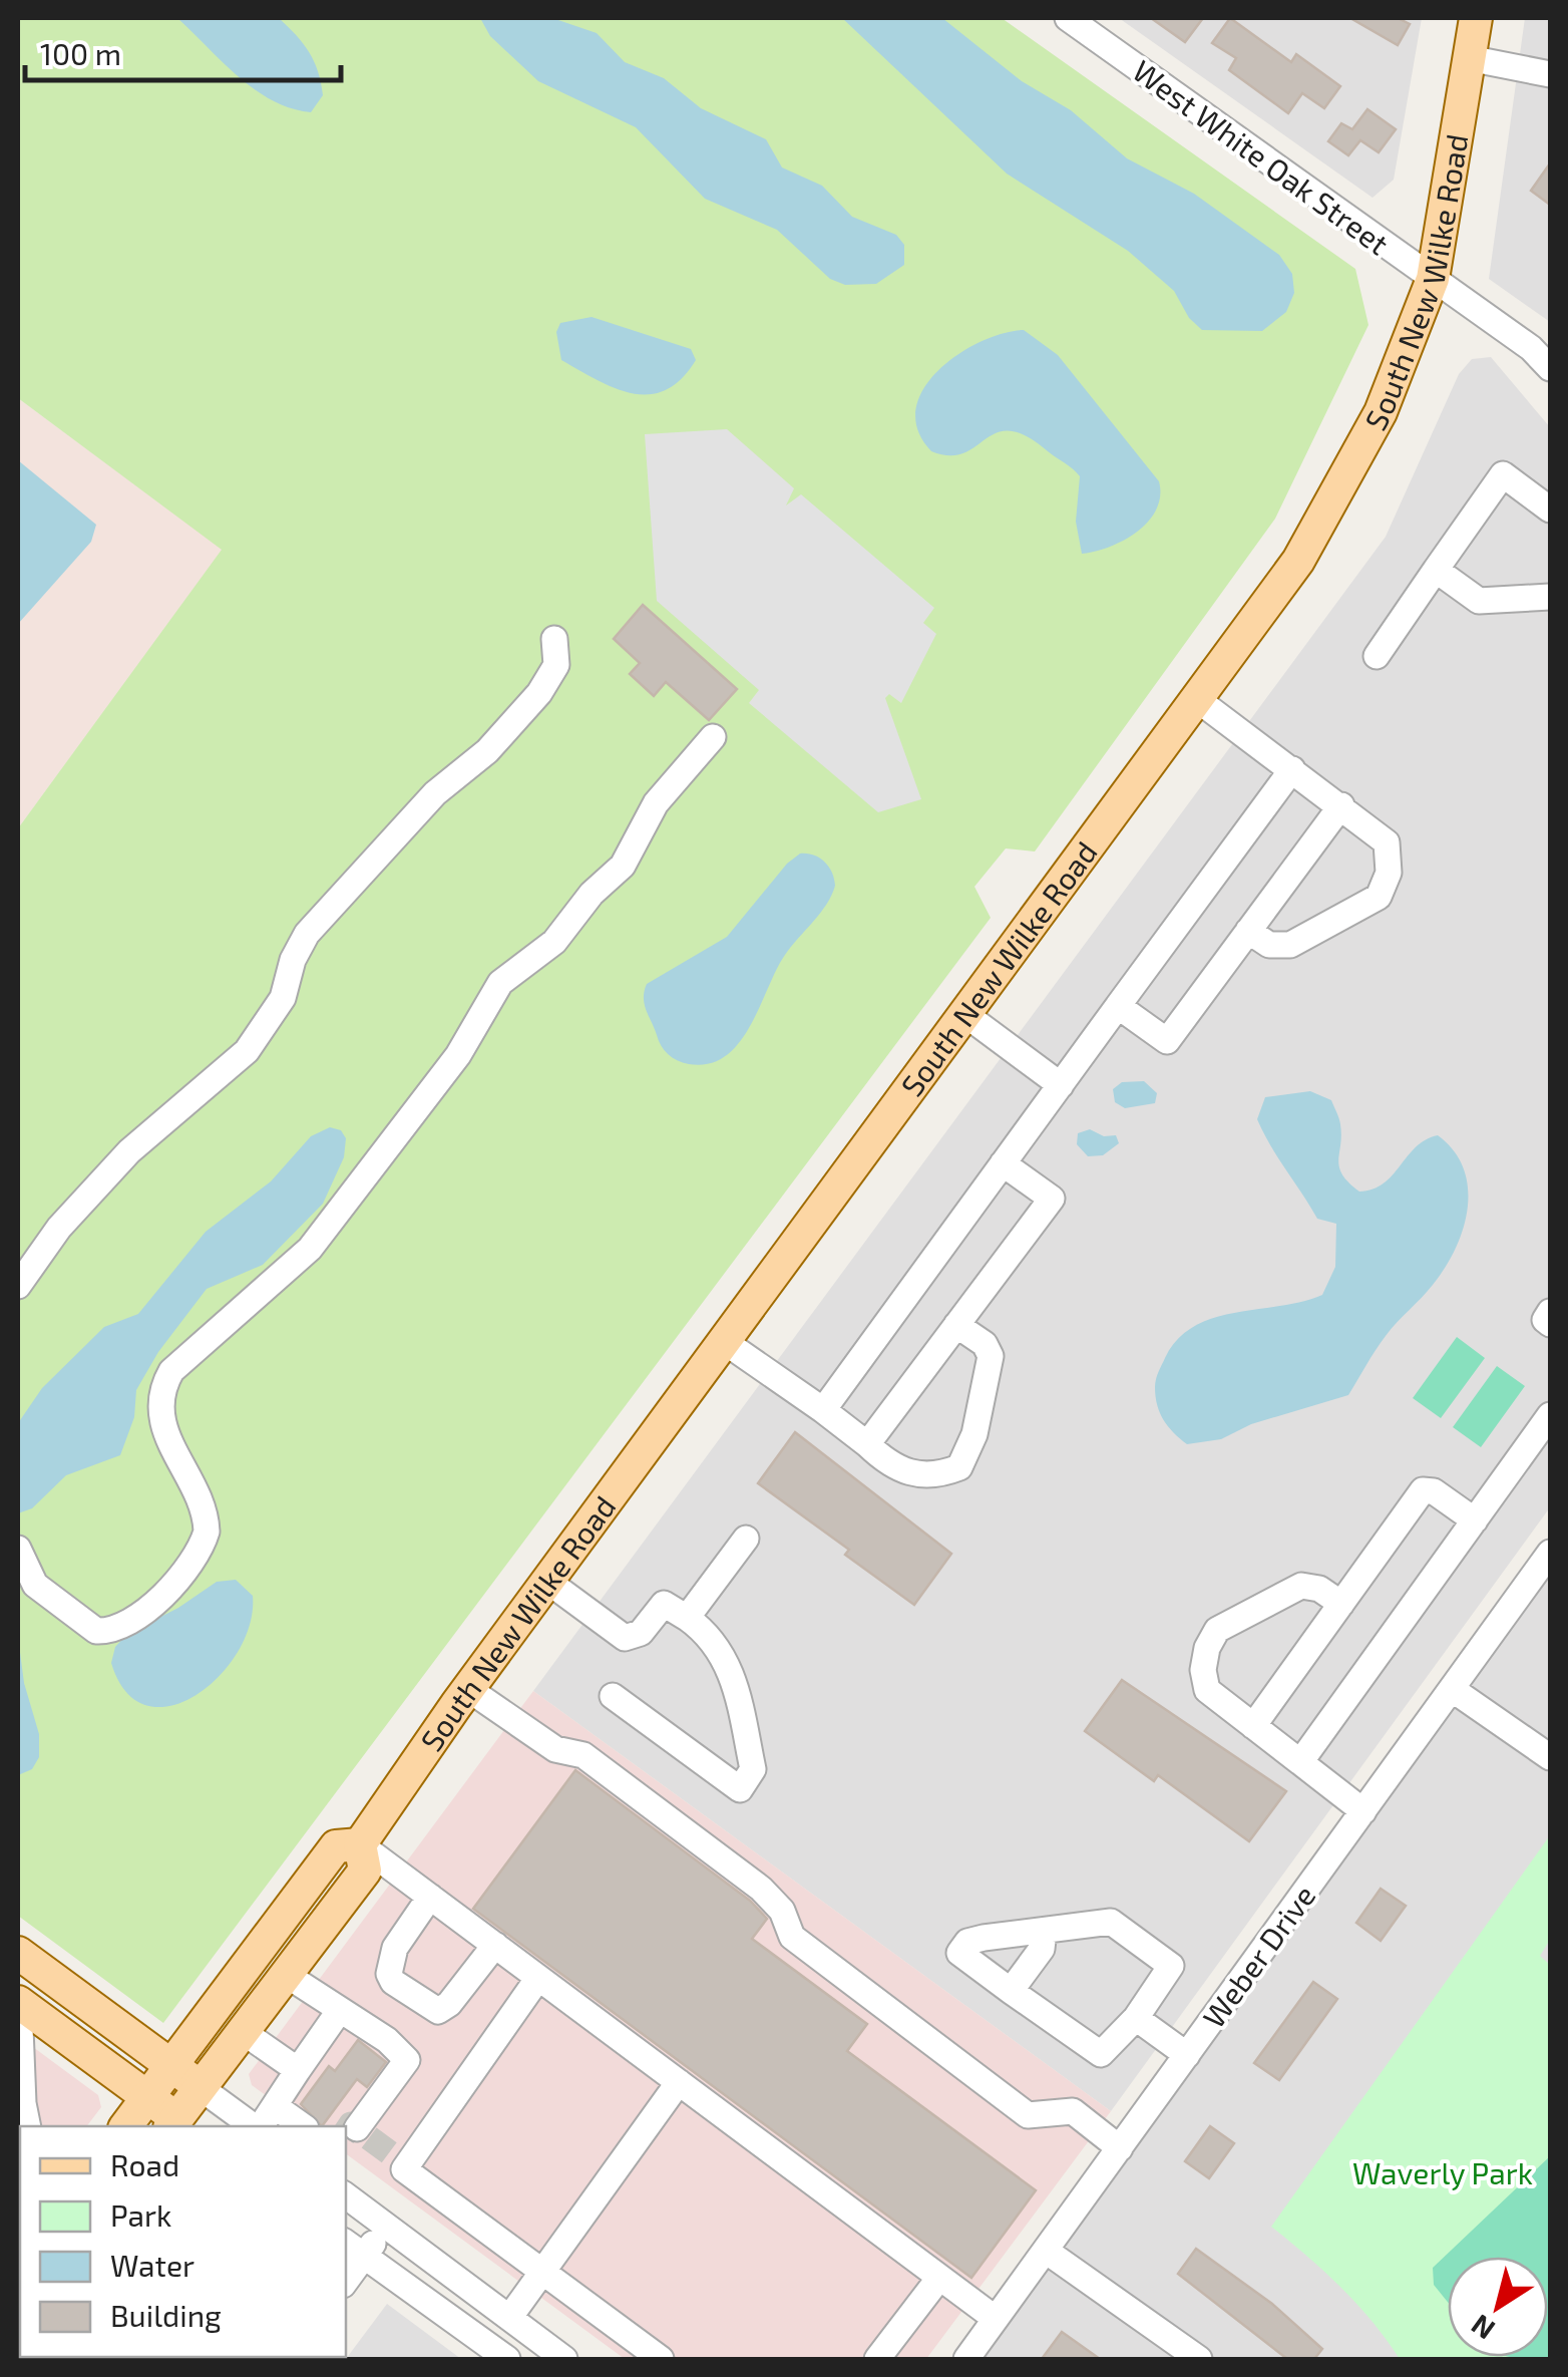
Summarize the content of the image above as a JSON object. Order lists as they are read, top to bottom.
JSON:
{
  "streets": {
    "main road": ["South New Wilke Road"],
    "street": ["West White Oak Street", "Weber Drive"]
  },
  "crossings": [
    ["West White Oak Street", "South New Wilke Road"]
  ],
  "parks": ["Waverly Park"],
  "legend": [
    "Road",
    "Park",
    "Water",
    "Building"
  ],
  "scale_bar": "100 m",
  "north": "bottom left"
}
